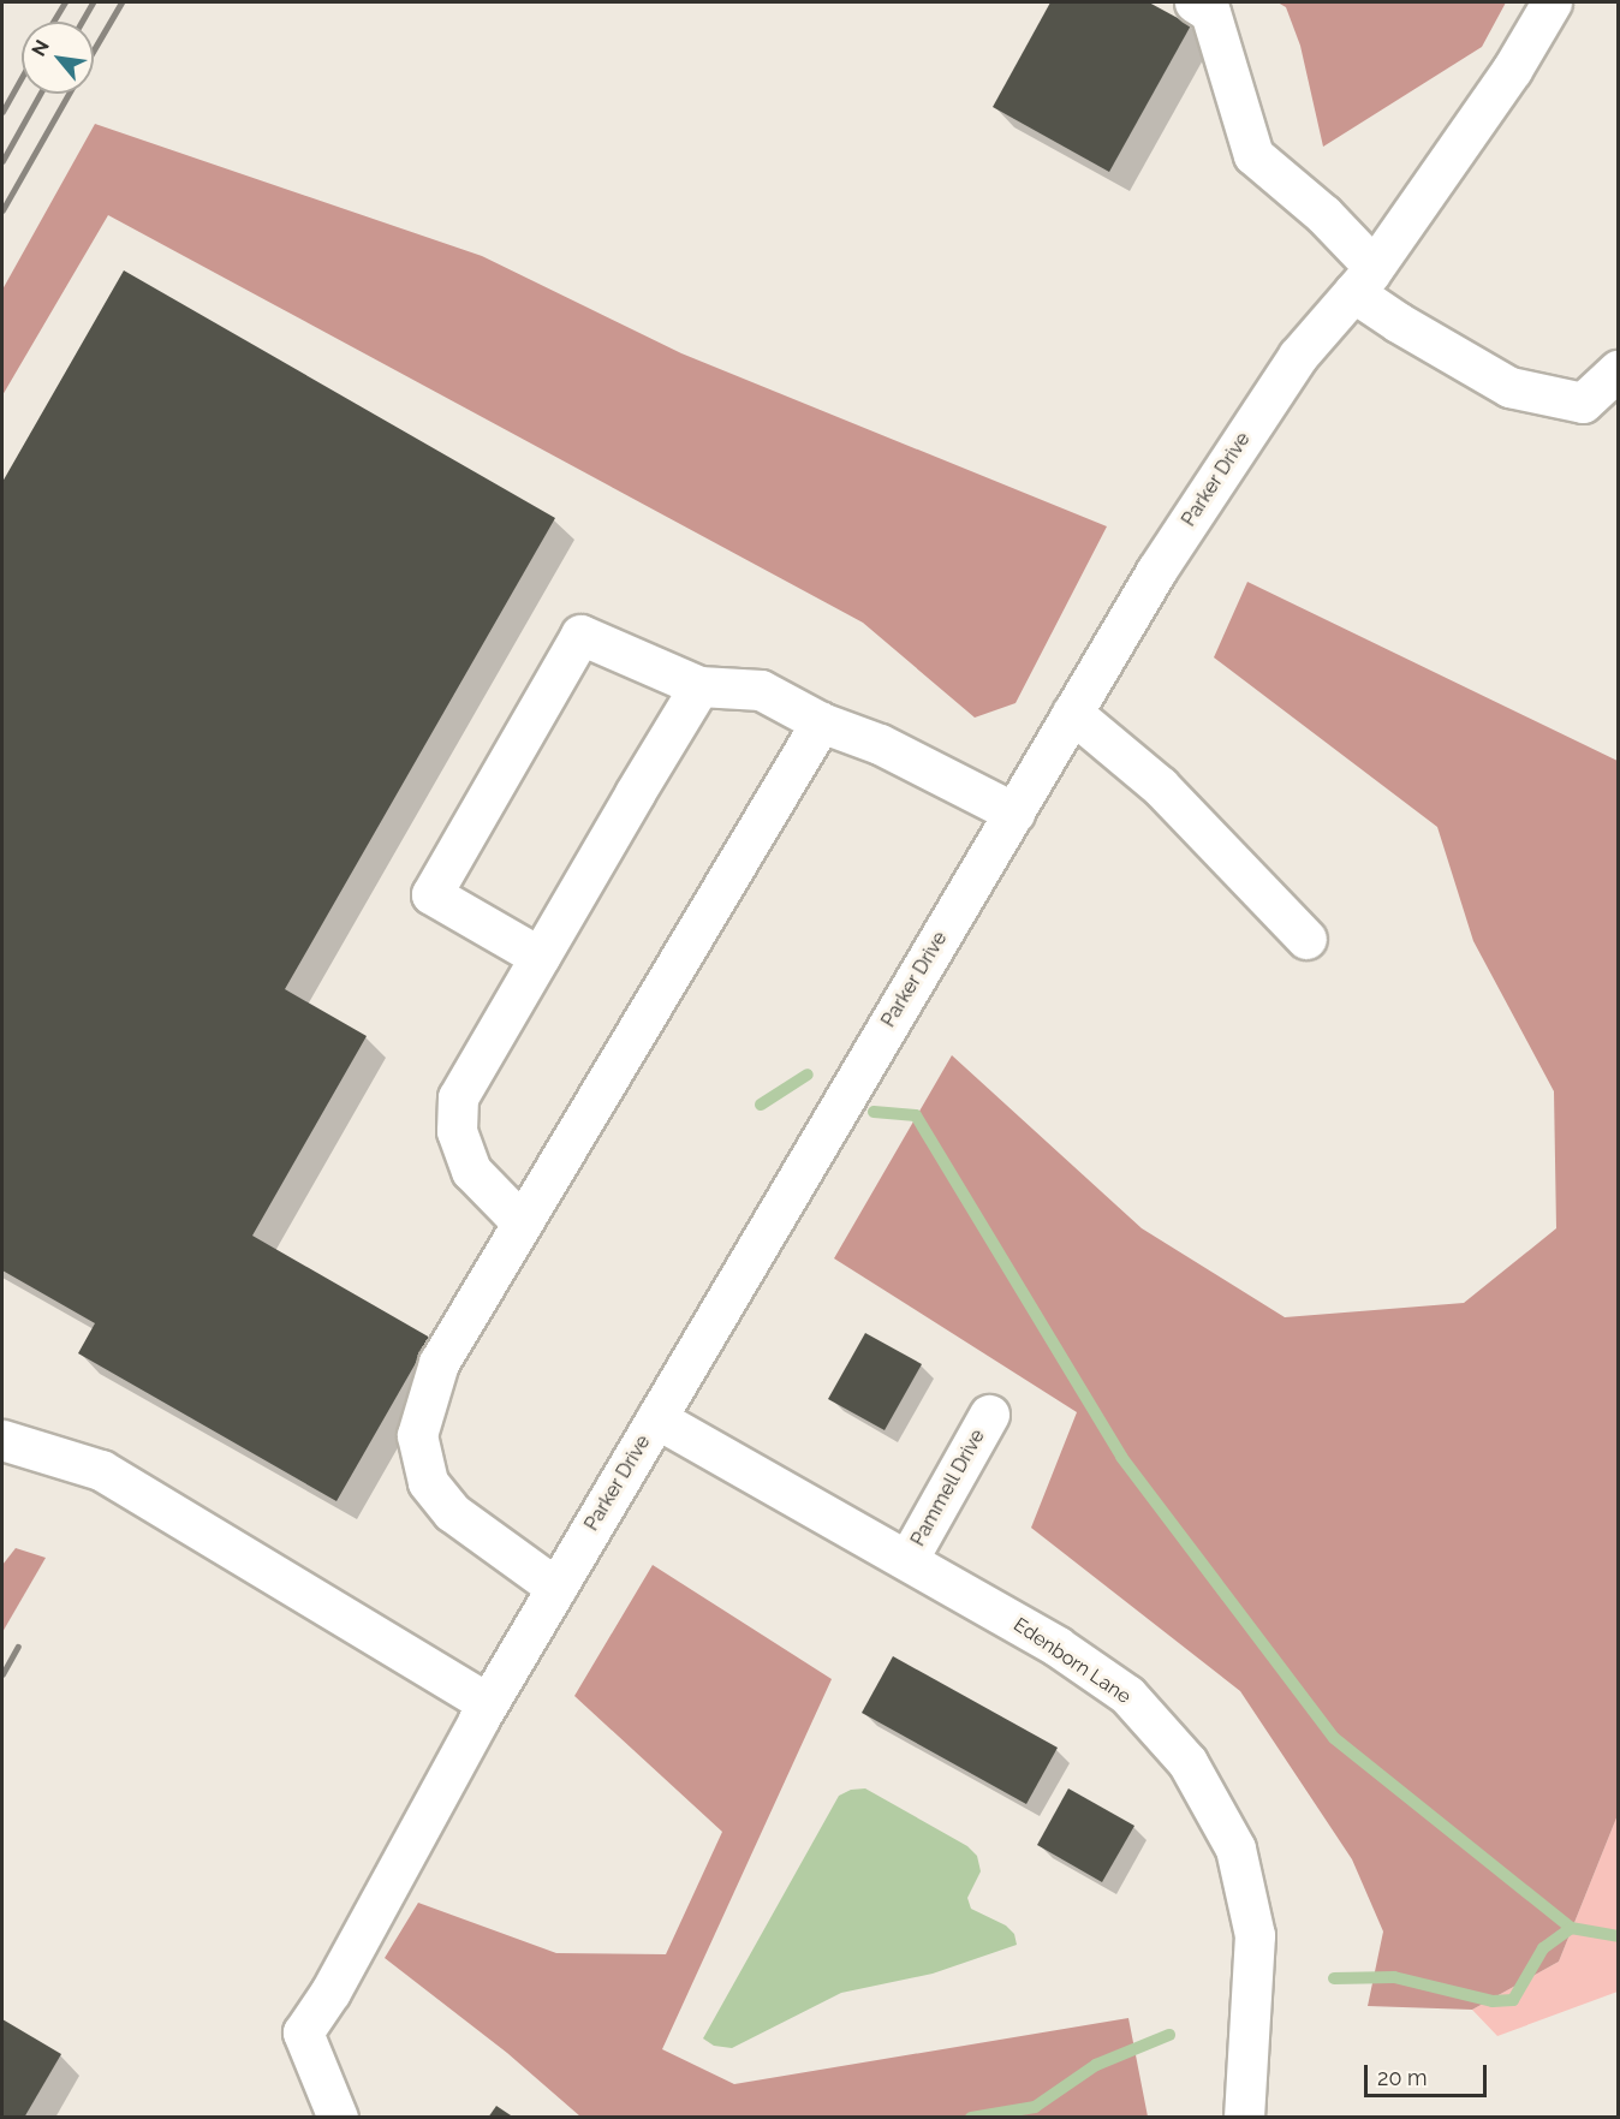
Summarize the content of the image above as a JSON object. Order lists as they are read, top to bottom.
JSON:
{
  "streets": {
    "street": ["Parker Drive", "Pammell Drive", "Edenborn Lane"]
  },
  "crossings": [
    ["Parker Drive", "Edenborn Lane"],
    ["Pammell Drive", "Edenborn Lane"]
  ],
  "scale_bar": "20 m",
  "north": "top left"
}
